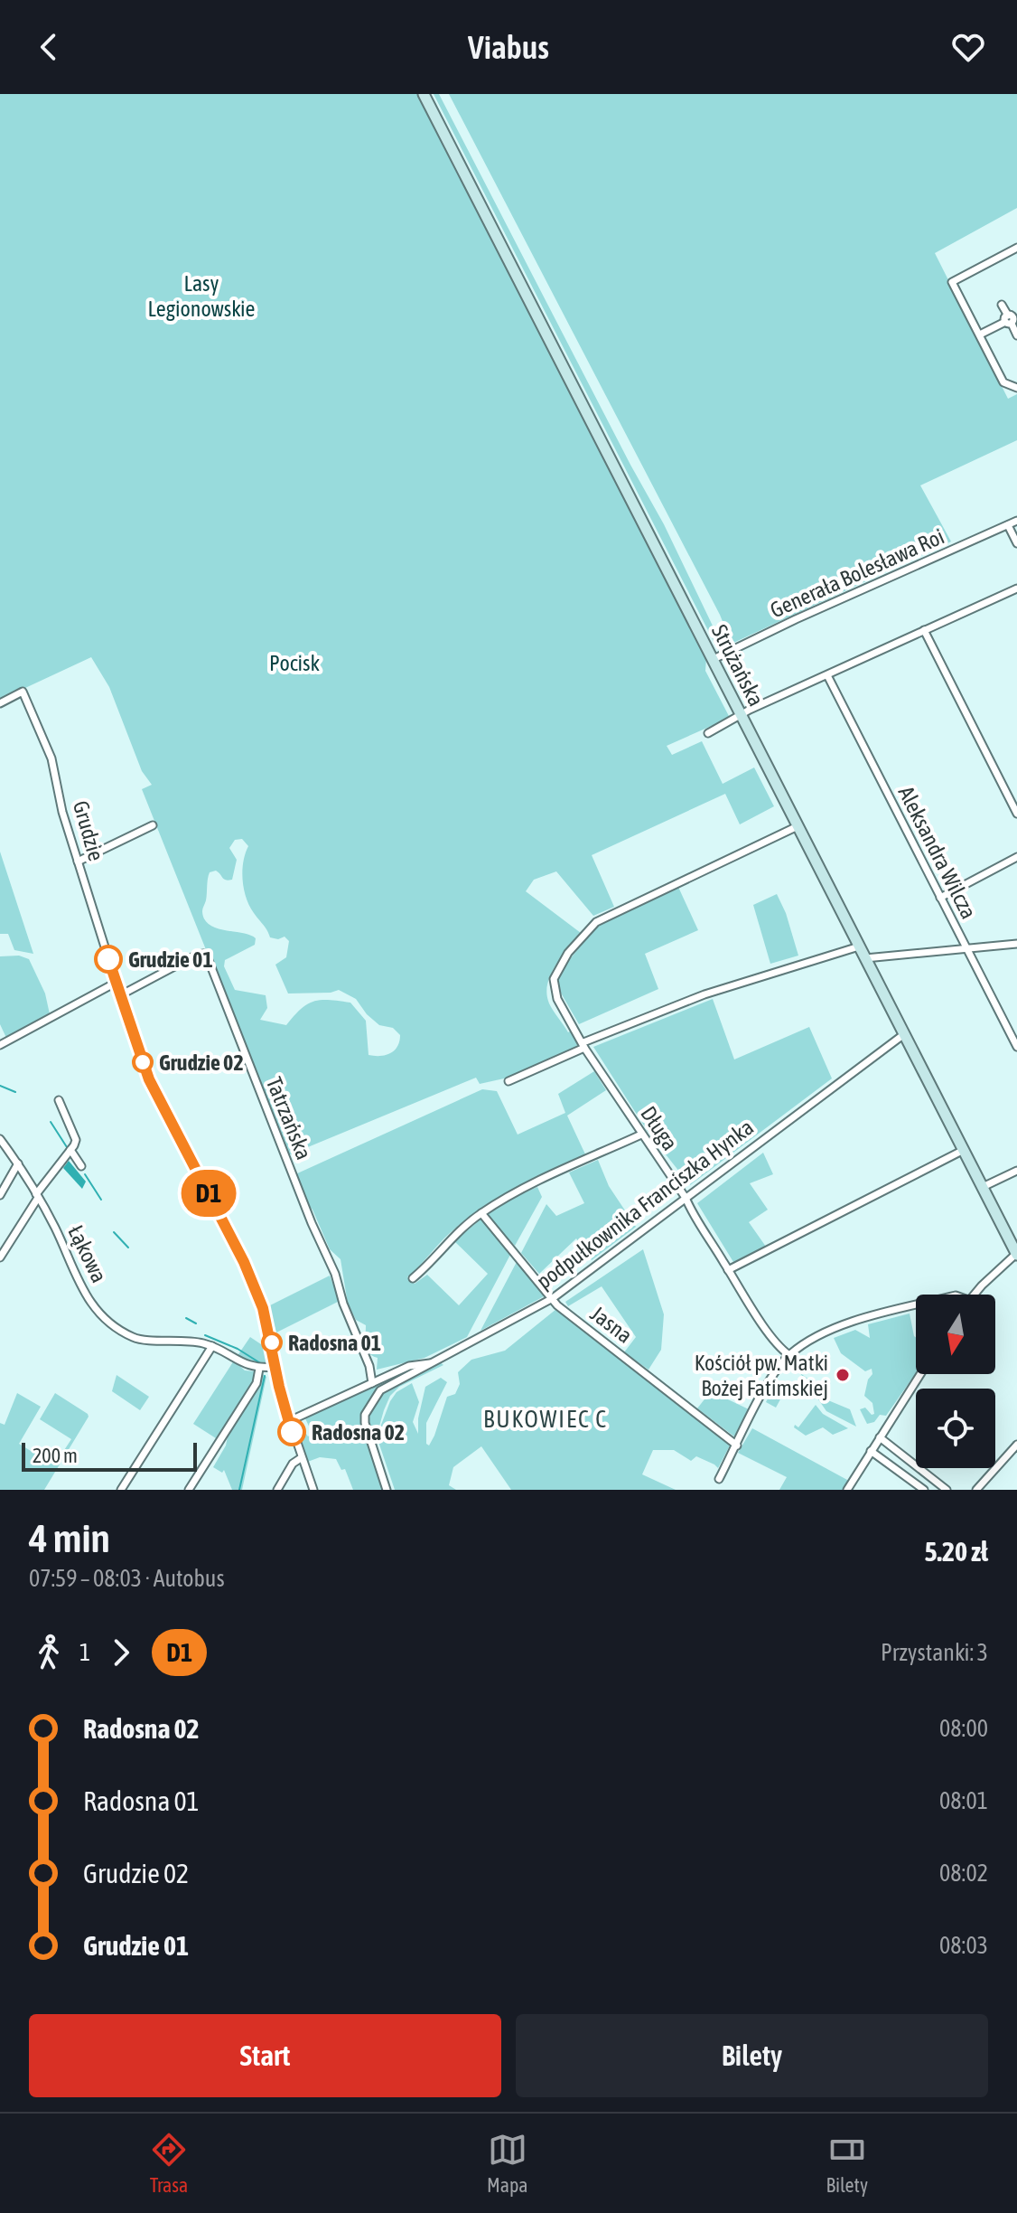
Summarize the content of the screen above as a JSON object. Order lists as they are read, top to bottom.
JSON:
{
  "streets": {
    "main road": ["Strużańska"],
    "street": [
      "Generała Bolesława Roi",
      "Grudzie",
      "Aleksandra Wilcza",
      "Tatrzańska",
      "Długa",
      "podpułkownika Franciszka Hynka",
      "Łąkowa",
      "Jasna"
    ]
  },
  "crossings": [
    ["Generała Bolesława Roi", "Strużańska"],
    ["Strużańska", "Długa"],
    ["Strużańska", "podpułkownika Franciszka Hynka"],
    ["Grudzie", "Tatrzańska"],
    ["Grudzie", "Łąkowa"],
    ["Długa", "podpułkownika Franciszka Hynka"],
    ["podpułkownika Franciszka Hynka", "Jasna"]
  ],
  "districts": ["BUKOWIEC C"],
  "parks": ["Lasy Legionowskie", "Pocisk"],
  "places": [
    "Grudzie 01",
    "Grudzie 02",
    "Radosna 01",
    "Kościół pw. Matki Bożej Fatimskiej",
    "Radosna 02"
  ],
  "lines": ["bus line D1"],
  "scale_bar": "200 m",
  "north": "bottom",
  "page": {
    "header": "Viabus",
    "on_map": "D1",
    "scale": "200 m",
    "heading": ["4 min", "07:59 – 08:03 · Autobus", "5.20 zł"],
    "legs": ["1", "D1", "Przystanki: 3"],
    "list": [
      {
        "name": "Radosna 02",
        "value": "08:00"
      },
      {
        "name": "Radosna 01",
        "value": "08:01"
      },
      {
        "name": "Grudzie 02",
        "value": "08:02"
      },
      {
        "name": "Grudzie 01",
        "value": "08:03"
      }
    ],
    "buttons": ["Start", "Bilety"],
    "tabs": ["Trasa", "Mapa", "Bilety"]
  }
}
